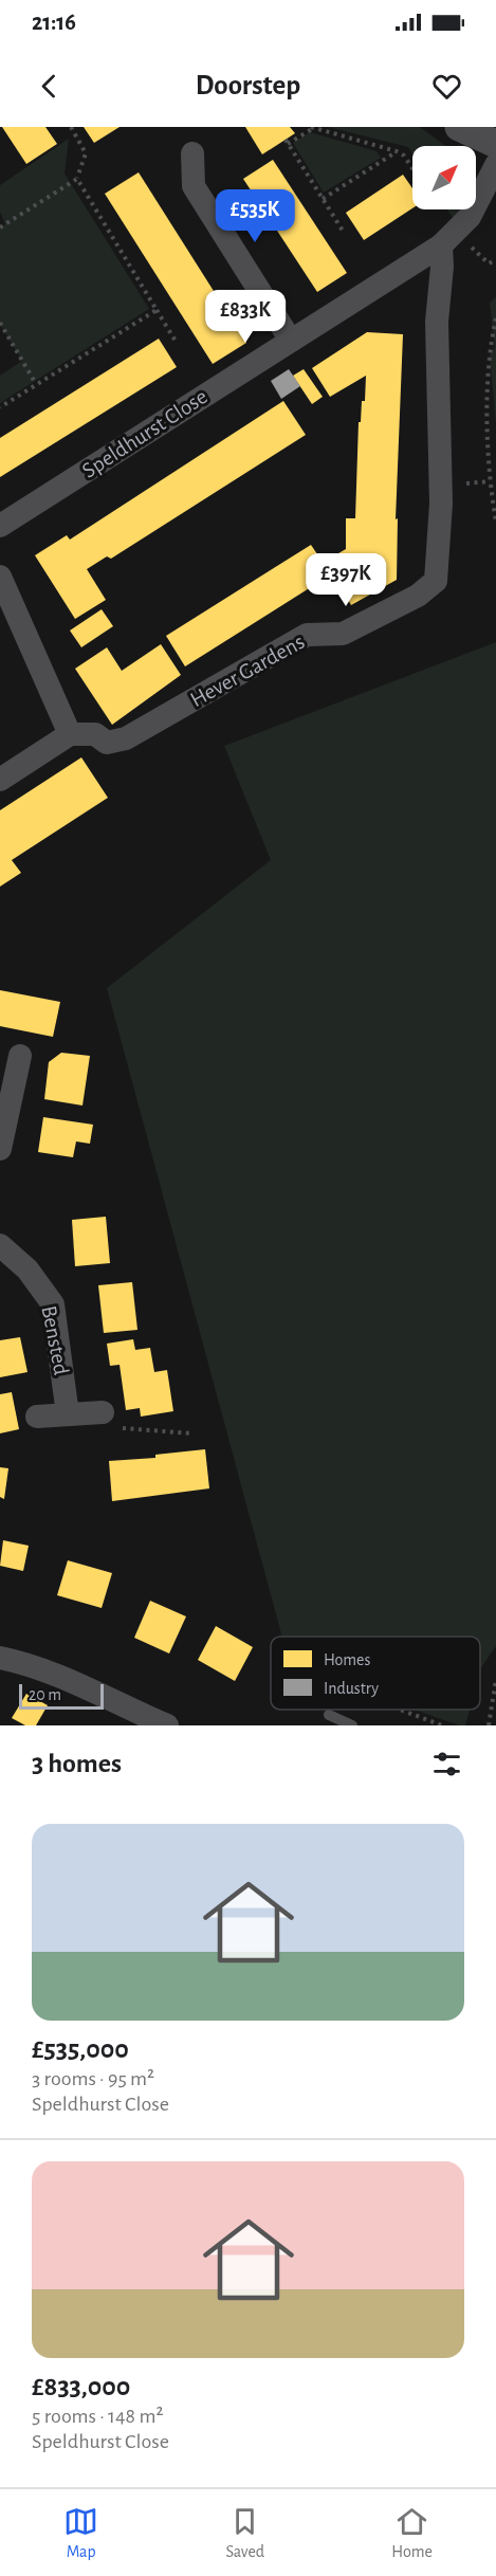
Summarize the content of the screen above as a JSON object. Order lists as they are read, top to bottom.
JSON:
{
  "streets": {
    "street": ["Speldhurst Close", "Hever Gardens", "Bensted"]
  },
  "crossings": [
    ["Speldhurst Close", "Hever Gardens"]
  ],
  "legend": ["Homes", "Industry"],
  "scale_bar": "20 m",
  "north": "top right",
  "page": {
    "status": "21:16",
    "header": "Doorstep",
    "price": ["£535K", "£833K", "£397K"],
    "scale": "20 m",
    "heading": "3 homes",
    "list": [
      {
        "name": "£535,000",
        "note": "3 rooms · 95 m² · Speldhurst Close"
      },
      {
        "name": "£833,000",
        "note": "5 rooms · 148 m² · Speldhurst Close"
      }
    ],
    "tabs": ["Map", "Saved", "Home"]
  }
}
